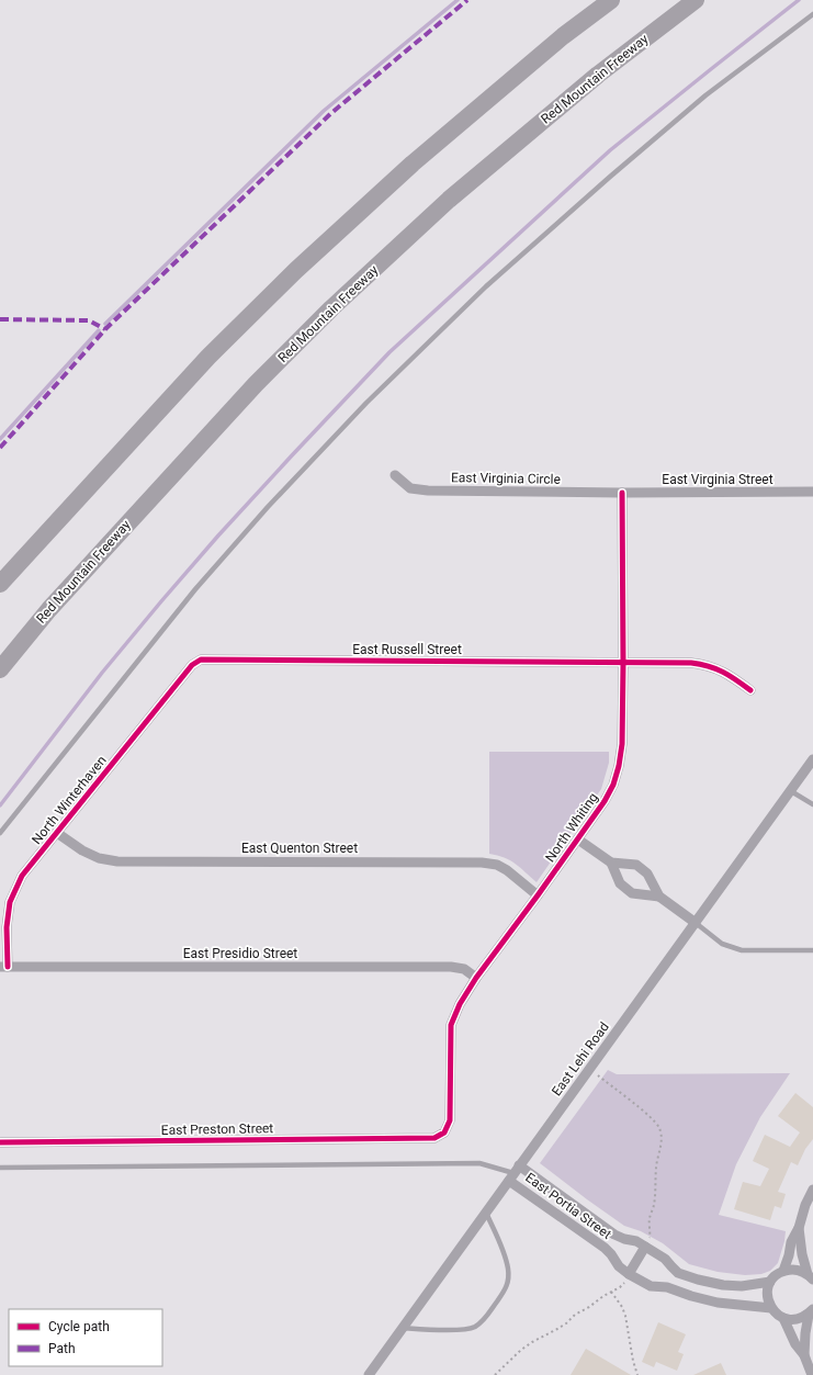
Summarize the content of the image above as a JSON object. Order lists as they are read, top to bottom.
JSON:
{
  "streets": {
    "highway": ["Red Mountain Freeway"],
    "street": [
      "East Virginia Circle",
      "East Virginia Street",
      "East Russell Street",
      "North Winterhaven",
      "North Whiting",
      "East Quenton Street",
      "East Presidio Street",
      "East Lehi Road",
      "East Preston Street",
      "East Portia Street"
    ]
  },
  "crossings": [
    ["East Virginia Circle", "East Virginia Street"],
    ["East Virginia Circle", "North Whiting"],
    ["East Virginia Street", "North Whiting"],
    ["East Russell Street", "North Winterhaven"],
    ["East Russell Street", "North Whiting"],
    ["North Winterhaven", "East Quenton Street"],
    ["North Winterhaven", "East Presidio Street"],
    ["North Whiting", "East Quenton Street"],
    ["North Whiting", "East Presidio Street"],
    ["North Whiting", "East Preston Street"],
    ["East Lehi Road", "East Portia Street"]
  ],
  "legend": ["Cycle path", "Path"]
}
